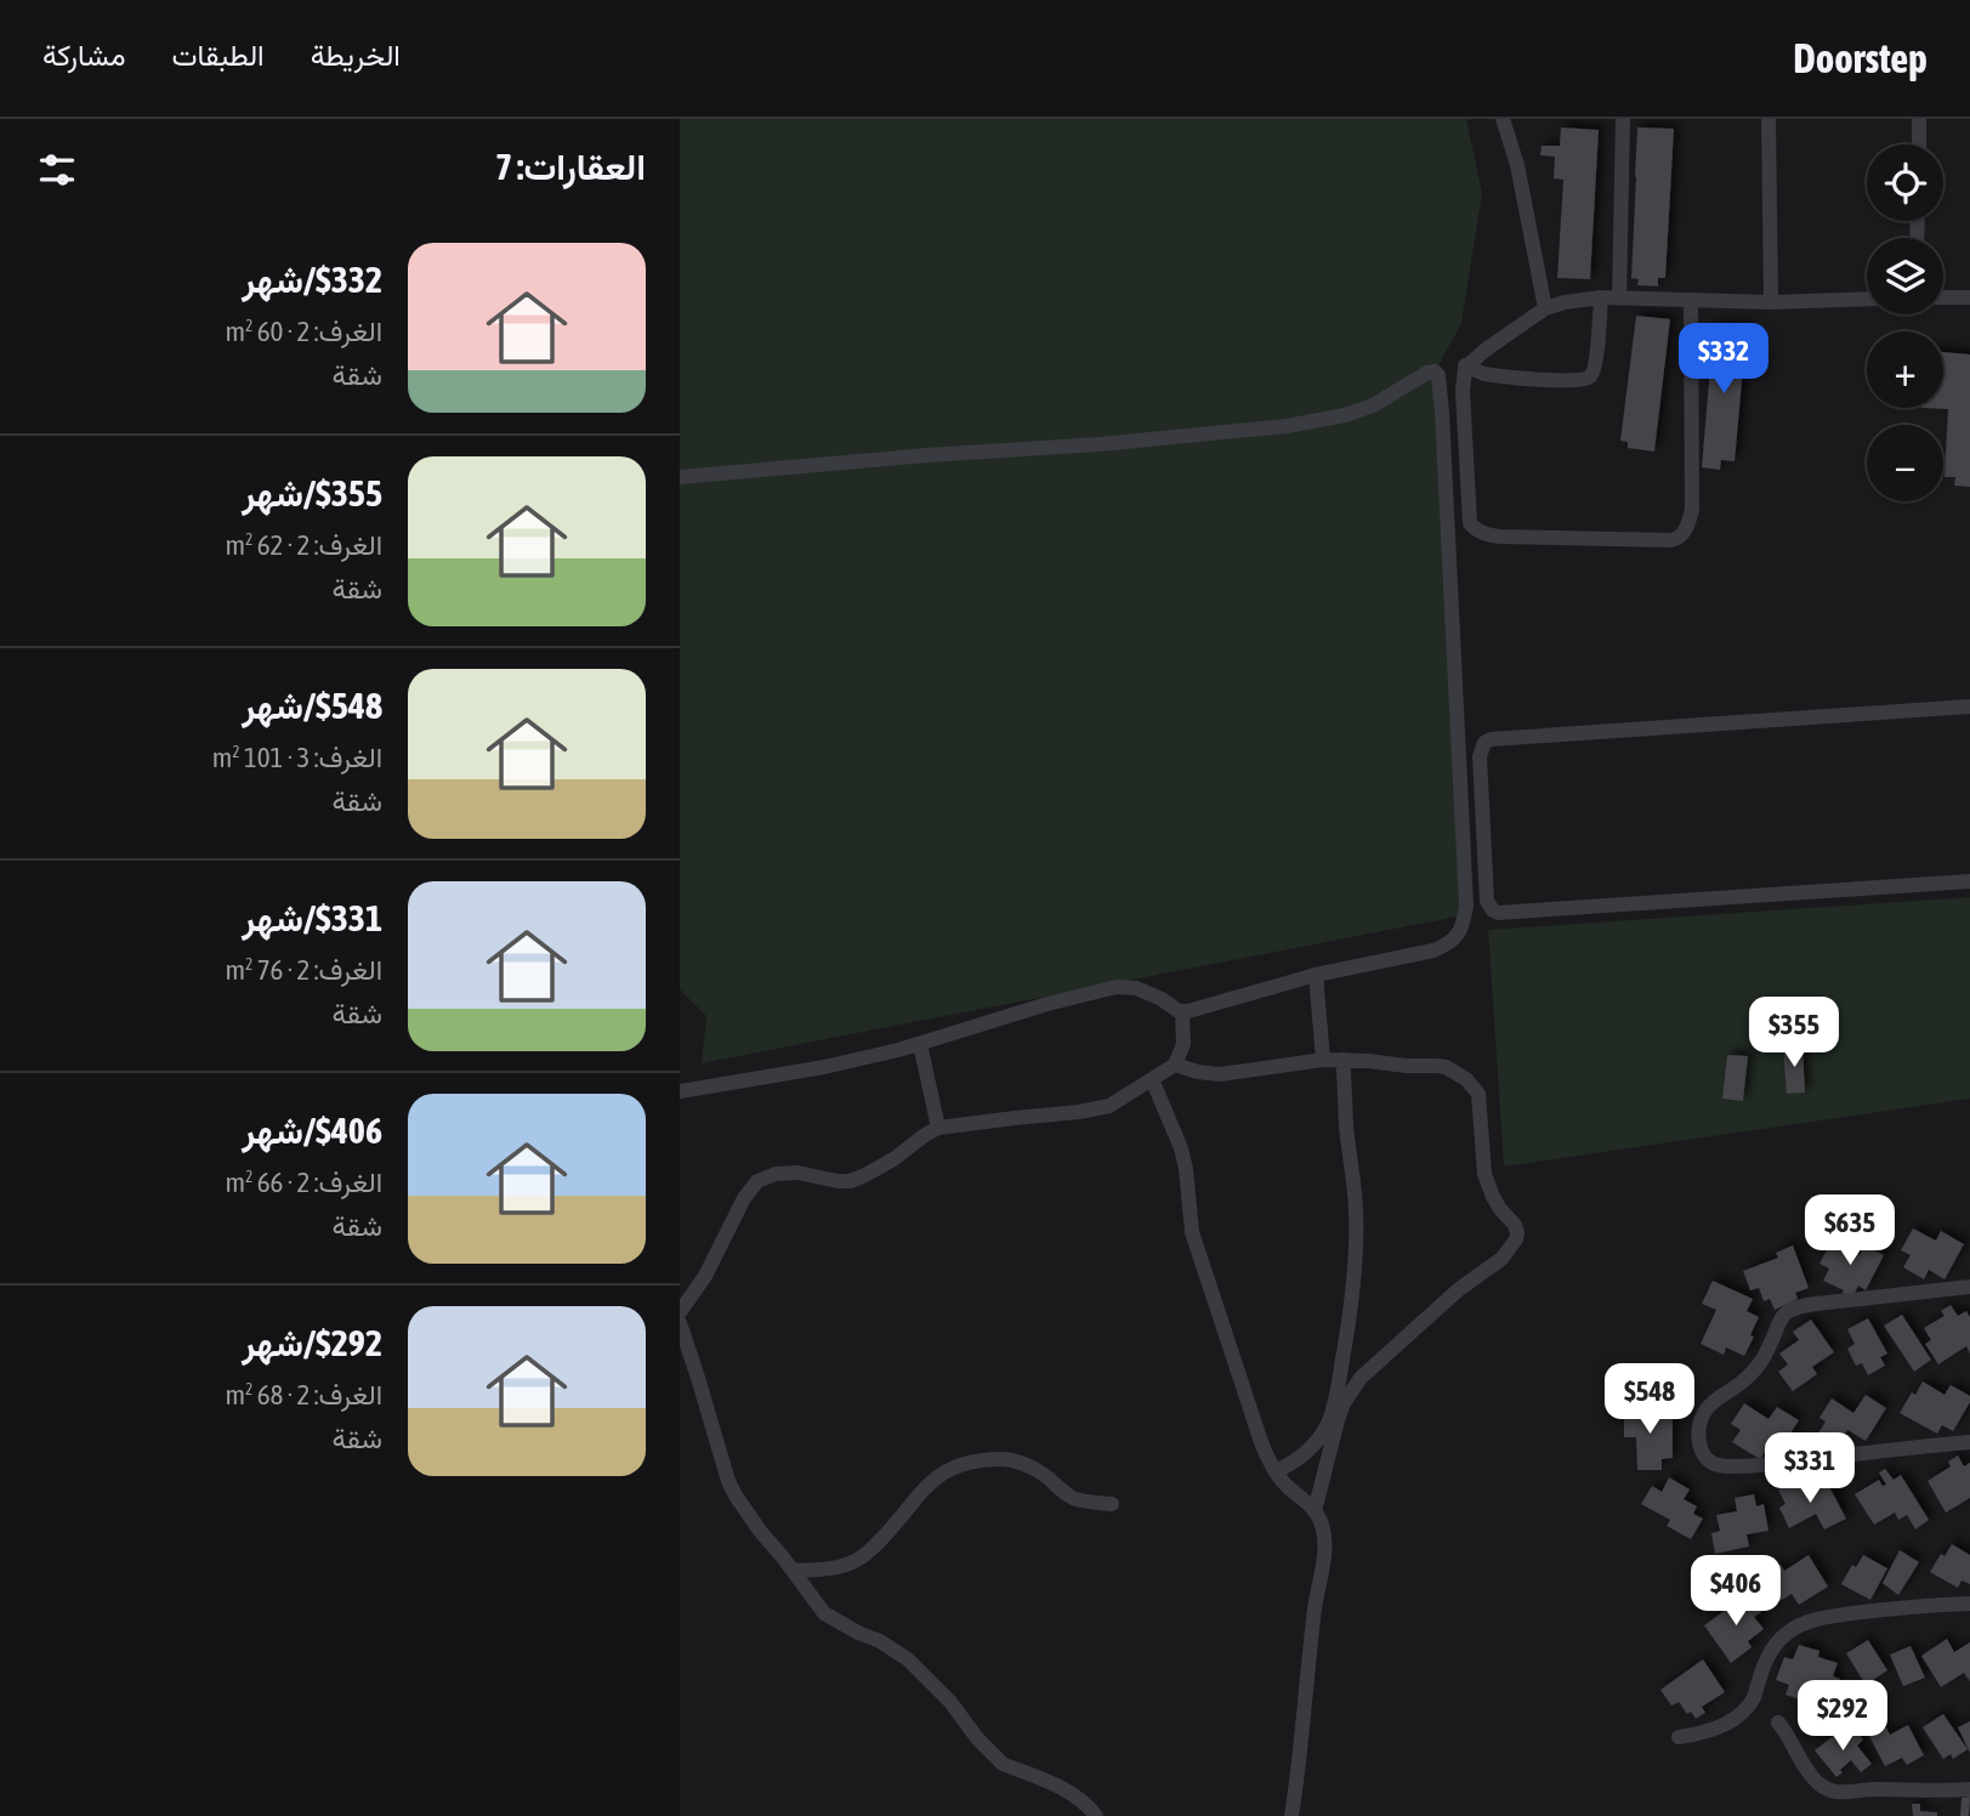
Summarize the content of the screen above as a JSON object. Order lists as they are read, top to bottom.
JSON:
{
  "page": {
    "header": "Doorstep",
    "nav": ["الخريطة", "الطبقات", "مشاركة"],
    "heading": "العقارات: 7",
    "map_buttons": ["+", "−"],
    "list": [
      {
        "name": "$332/شهر",
        "note": "الغرف: 2 · 60 m² · شقة"
      },
      {
        "name": "$355/شهر",
        "note": "الغرف: 2 · 62 m² · شقة"
      },
      {
        "name": "$548/شهر",
        "note": "الغرف: 3 · 101 m² · شقة"
      },
      {
        "name": "$331/شهر",
        "note": "الغرف: 2 · 76 m² · شقة"
      },
      {
        "name": "$406/شهر",
        "note": "الغرف: 2 · 66 m² · شقة"
      },
      {
        "name": "$292/شهر",
        "note": "الغرف: 2 · 68 m² · شقة"
      }
    ],
    "price": [
      "$332",
      "$355",
      "$635",
      "$548",
      "$331",
      "$406",
      "$292"
    ]
  }
}
